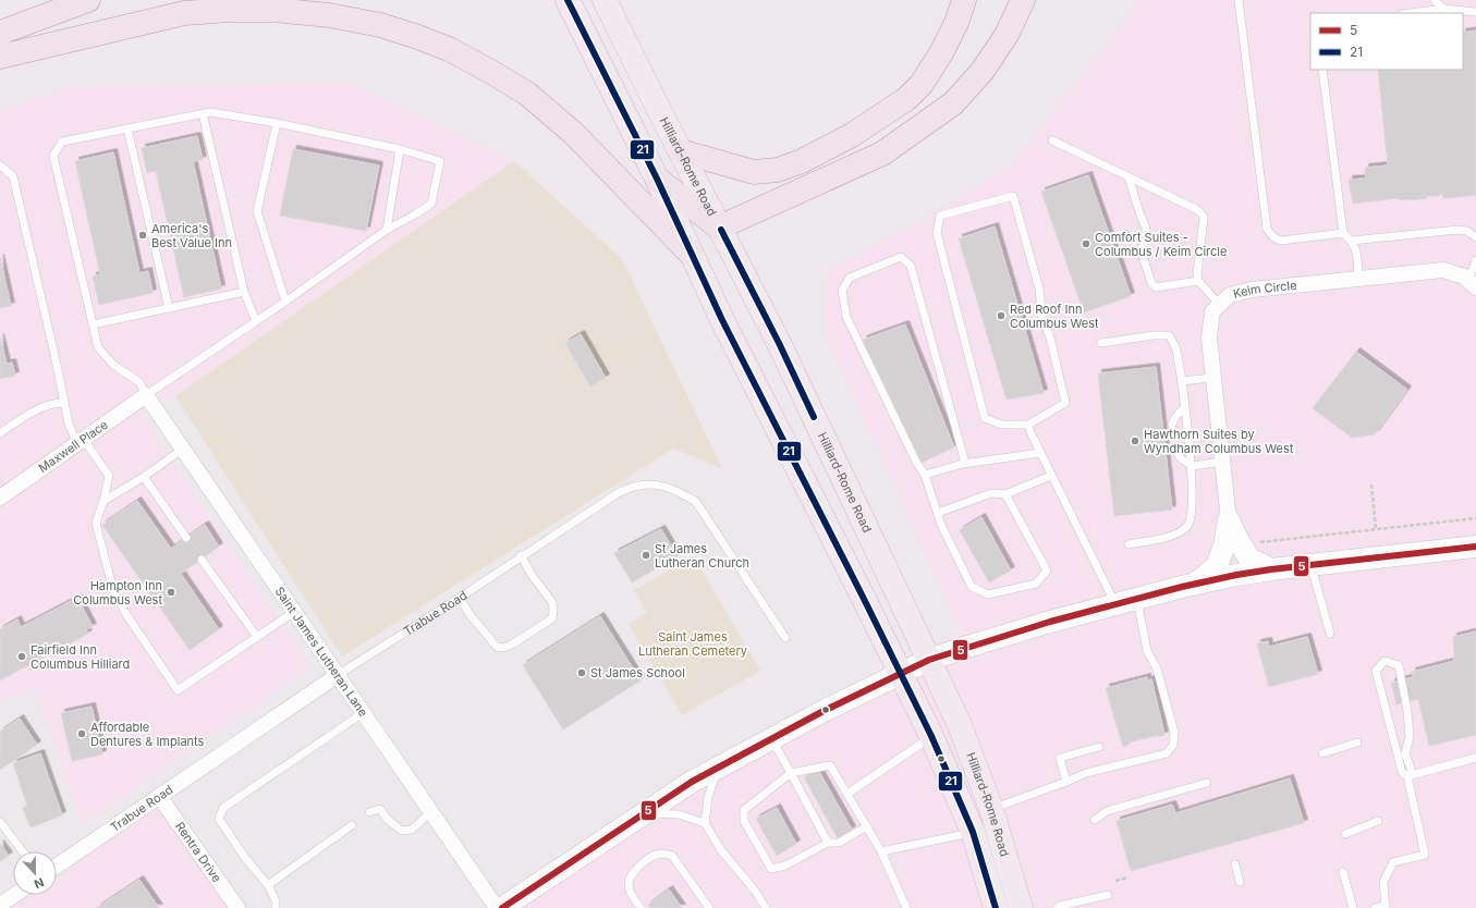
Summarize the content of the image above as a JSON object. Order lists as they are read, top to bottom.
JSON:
{
  "streets": {
    "main road": ["Hilliard-Rome Road"],
    "street": [
      "Keim Circle",
      "Maxwell Place",
      "Trabue Road",
      "Saint James Lutheran Lane",
      "Rentra Drive"
    ]
  },
  "crossings": [
    ["Maxwell Place", "Saint James Lutheran Lane"],
    ["Trabue Road", "Saint James Lutheran Lane"],
    ["Trabue Road", "Rentra Drive"]
  ],
  "parks": ["Saint James Lutheran Cemetery"],
  "places": [
    "America's Best Value Inn",
    "Comfort Suites - Columbus / Keim Circle",
    "Red Roof Inn Columbus West",
    "Hawthorn Suites by Wyndham Columbus West",
    "St James Lutheran Church",
    "Hampton Inn Columbus West",
    "Fairfield Inn Columbus Hilliard",
    "St James School",
    "Affordable Dentures & Implants"
  ],
  "lines": ["transit line 21", "transit line 5"],
  "legend": ["5", "21"],
  "north": "bottom"
}
